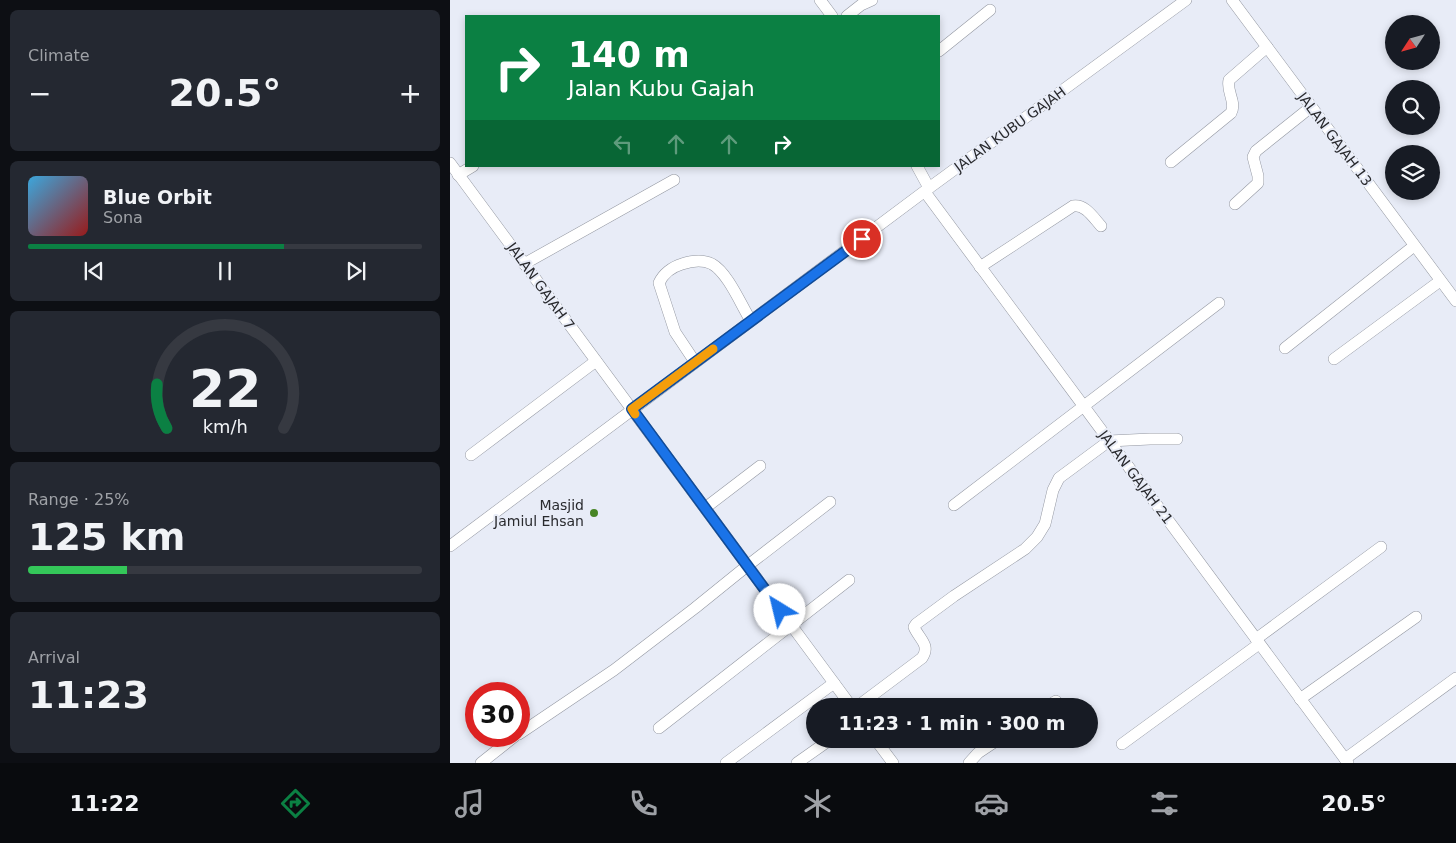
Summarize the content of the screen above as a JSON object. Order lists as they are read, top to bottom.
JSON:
{
  "streets": {
    "street": [
      "JALAN KUBU GAJAH",
      "JALAN GAJAH 13",
      "JALAN GAJAH 7",
      "JALAN GAJAH 21"
    ]
  },
  "crossings": [
    ["JALAN KUBU GAJAH", "JALAN GAJAH 7"],
    ["JALAN KUBU GAJAH", "JALAN GAJAH 21"]
  ],
  "places": ["Masjid Jamiul Ehsan"],
  "north": "bottom left",
  "page": {
    "tile": [
      "Climate",
      ["Range · 25%", "125 km"],
      ["Arrival", "11:23"]
    ],
    "turn": ["140 m", "Jalan Kubu Gajah"],
    "heat": ["−", "20.5°", "+"],
    "song": ["Blue Orbit", "Sona"],
    "limit": "30",
    "trip": "11:23 · 1 min · 300 m",
    "tabs": ["11:22", "20.5°"],
    "gauge": ["22", "km/h"]
  }
}
